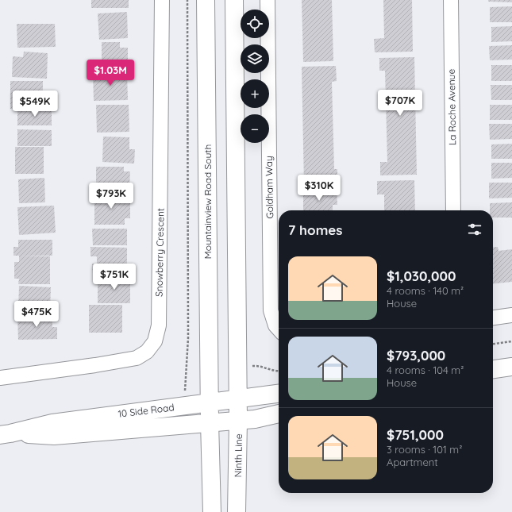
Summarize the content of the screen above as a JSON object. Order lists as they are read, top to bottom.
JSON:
{
  "streets": {
    "main road": ["Mountainview Road South", "10 Side Road", "Ninth Line"],
    "street": ["La Roche Avenue", "Goldham Way", "Snowberry Crescent"]
  },
  "crossings": [
    ["Mountainview Road South", "10 Side Road"],
    ["10 Side Road", "Ninth Line"]
  ],
  "page": {
    "map_buttons": ["+", "−"],
    "price": [
      "$1.03M",
      "$707K",
      "$549K",
      "$310K",
      "$793K",
      "$751K",
      "$475K"
    ],
    "heading": "7 homes",
    "list": [
      {
        "name": "$1,030,000",
        "note": "4 rooms · 140 m² · House"
      },
      {
        "name": "$793,000",
        "note": "4 rooms · 104 m² · House"
      },
      {
        "name": "$751,000",
        "note": "3 rooms · 101 m² · Apartment"
      }
    ]
  }
}
